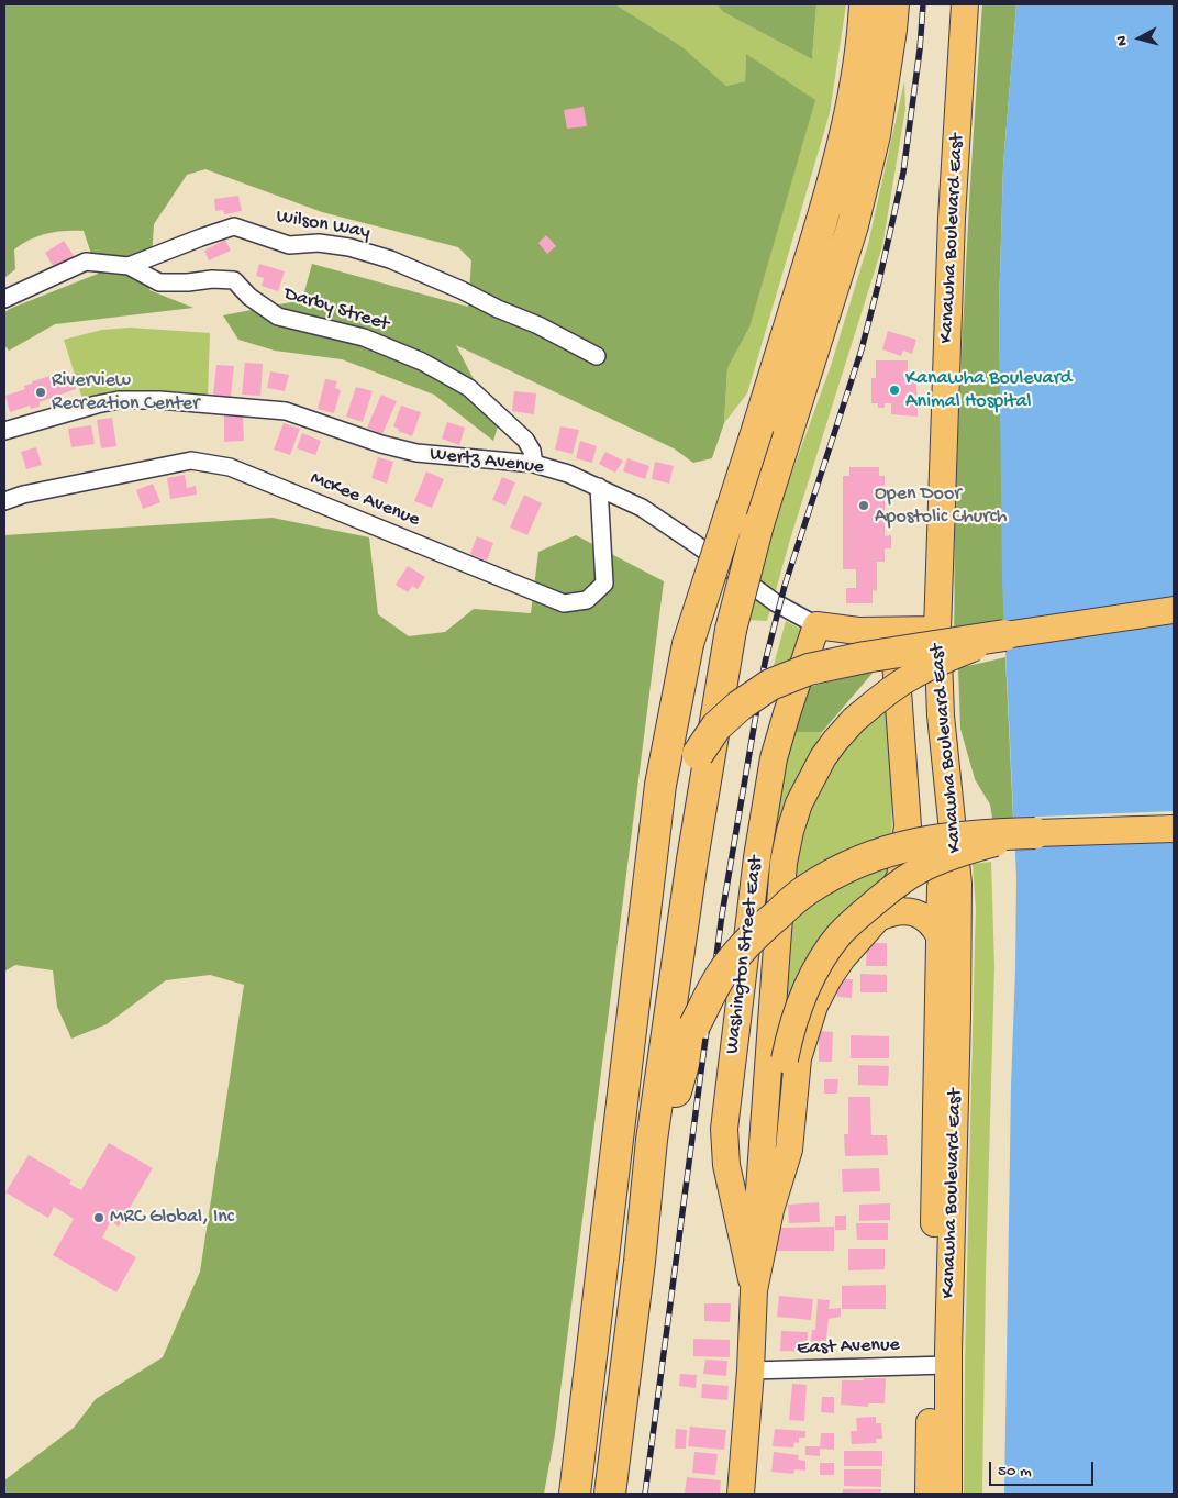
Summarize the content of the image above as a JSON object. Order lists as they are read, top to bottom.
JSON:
{
  "streets": {
    "main road": ["Kanawha Boulevard East", "Wertz Avenue", "Washington Street East"],
    "street": [
      "Wilson Way",
      "Darby Street",
      "McKee Avenue",
      "East Avenue"
    ]
  },
  "crossings": [
    ["Wilson Way", "Darby Street"],
    ["Kanawha Boulevard East", "Wertz Avenue"],
    ["Kanawha Boulevard East", "East Avenue"],
    ["Darby Street", "Wertz Avenue"],
    ["Wertz Avenue", "McKee Avenue"],
    ["Wertz Avenue", "Washington Street East"],
    ["Washington Street East", "East Avenue"]
  ],
  "places": [
    "Kanawha Boulevard Animal Hospital",
    "Riverview Recreation Center",
    "Open Door Apostolic Church",
    "MRC Global, Inc"
  ],
  "scale_bar": "50 m",
  "north": "left"
}
